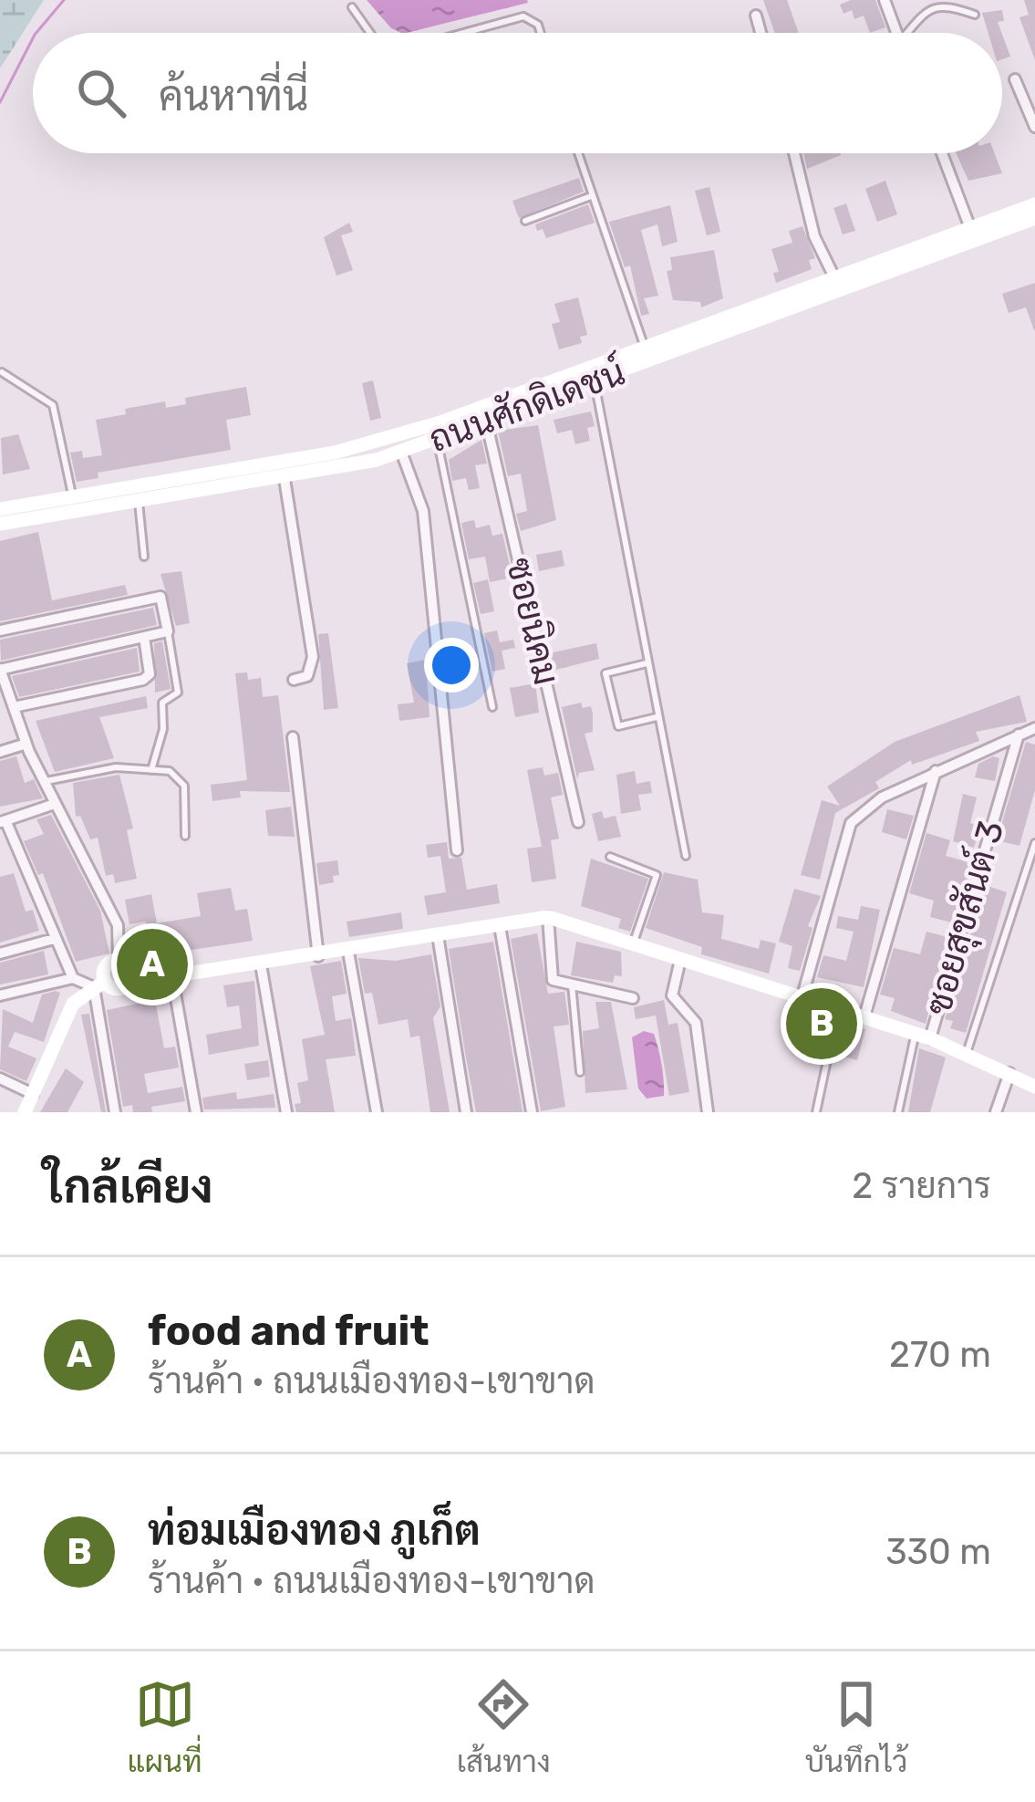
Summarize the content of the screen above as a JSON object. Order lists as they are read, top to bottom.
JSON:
{
  "streets": {
    "main road": ["ถนนศักดิเดชน์"],
    "street": ["ซอยนิคม", "ซอยสุขสันต์ 3"]
  },
  "crossings": [
    ["ถนนศักดิเดชน์", "ซอยนิคม"]
  ],
  "page": {
    "search": "ค้นหาที่นี่",
    "pins": ["A", "B"],
    "heading": ["ใกล้เคียง", "2 รายการ"],
    "list": [
      {
        "mark": "A",
        "name": "food and fruit",
        "note": "ร้านค้า · ถนนเมืองทอง-เขาขาด",
        "value": "270 m"
      },
      {
        "mark": "B",
        "name": "ท่อมเมืองทอง ภูเก็ต",
        "note": "ร้านค้า · ถนนเมืองทอง-เขาขาด",
        "value": "330 m"
      }
    ],
    "nav": ["แผนที่", "เส้นทาง", "บันทึกไว้"]
  }
}
